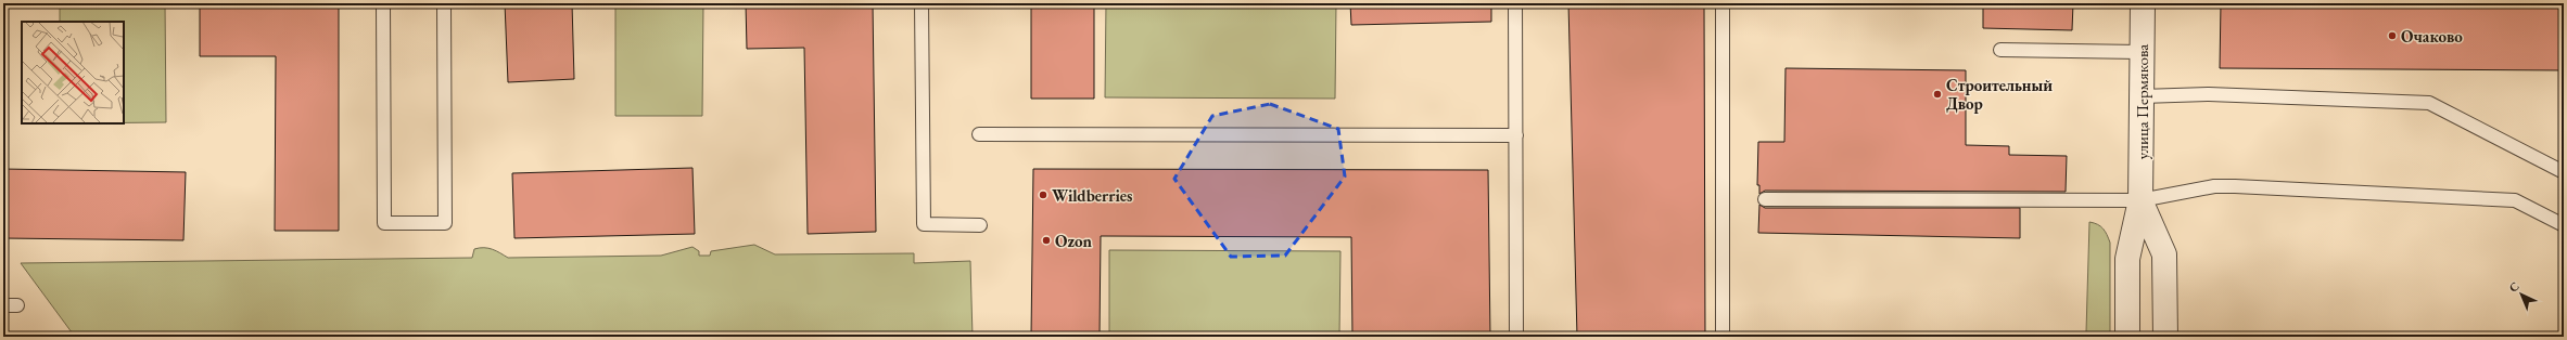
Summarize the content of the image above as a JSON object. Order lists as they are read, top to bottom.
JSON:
{
  "streets": {
    "street": ["улица Пермякова"]
  },
  "places": [
    "Очаково",
    "Строительный Двор",
    "Wildberries",
    "Ozon"
  ],
  "north": "top left"
}
